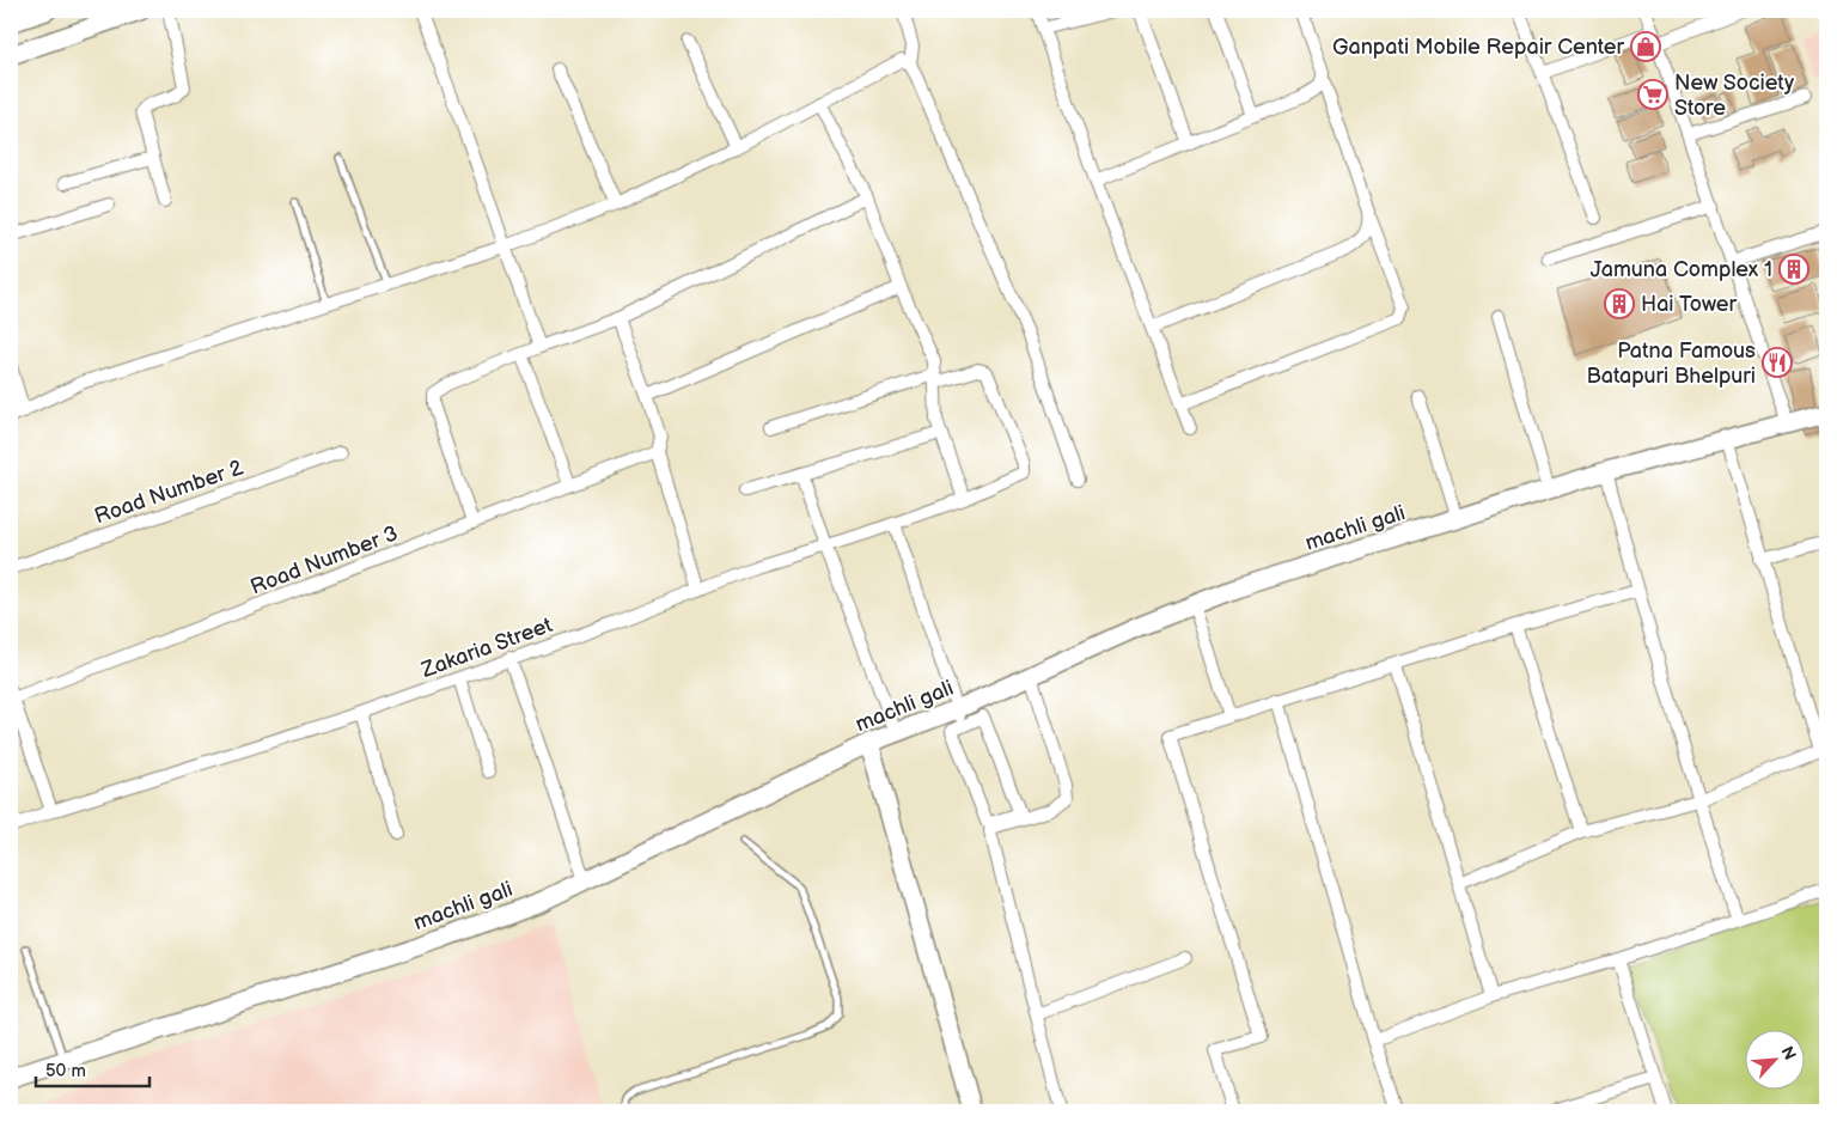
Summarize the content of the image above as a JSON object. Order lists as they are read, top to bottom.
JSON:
{
  "streets": {
    "street": [
      "Road Number 2",
      "machli gali",
      "Road Number 3",
      "Zakaria Street"
    ]
  },
  "places": {
    "shop": ["Ganpati Mobile Repair Center"],
    "supermarket": ["New Society Store"],
    "building": ["Jamuna Complex 1", "Hai Tower"],
    "restaurant": ["Patna Famous Batapuri Bhelpuri"]
  },
  "scale_bar": "50 m",
  "north": "top right"
}
